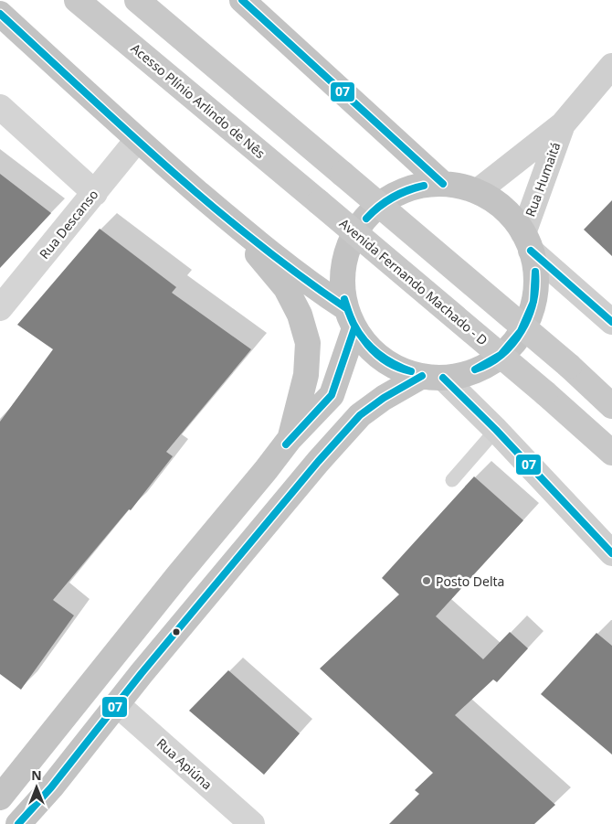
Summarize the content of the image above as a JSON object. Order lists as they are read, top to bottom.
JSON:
{
  "streets": {
    "main road": ["Acesso Plínio Arlindo de Nês", "Rua Humaitá", "Avenida Fernando Machado - D"],
    "street": ["Rua Descanso", "Rua Apiúna"]
  },
  "crossings": [
    ["Acesso Plínio Arlindo de Nês", "Avenida Fernando Machado - D"]
  ],
  "places": ["Posto Delta"],
  "lines": ["transit line 07"],
  "north": "top"
}
